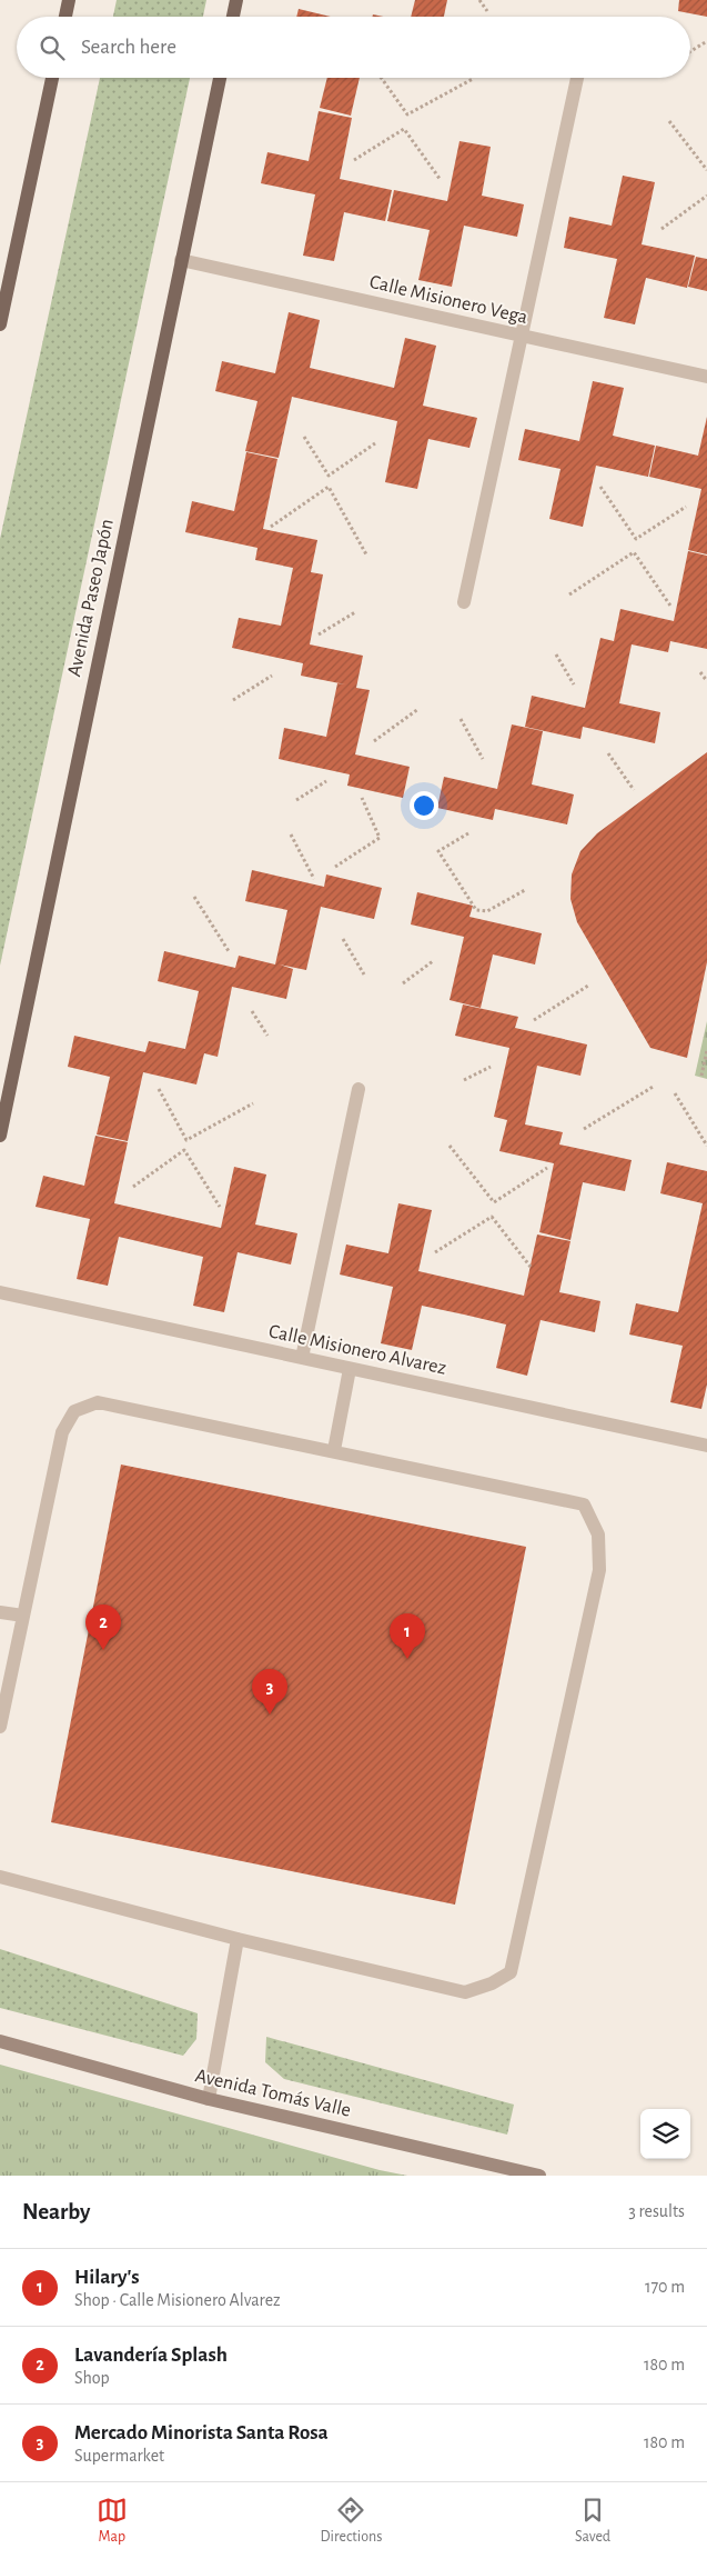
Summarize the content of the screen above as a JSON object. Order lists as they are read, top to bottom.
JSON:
{
  "streets": {
    "main road": ["Avenida Paseo Japón", "Avenida Tomás Valle"],
    "street": ["Calle Misionero Vega", "Calle Misionero Alvarez"]
  },
  "crossings": [
    ["Calle Misionero Vega", "Avenida Paseo Japón"]
  ],
  "page": {
    "search": "Search here",
    "pins": ["2", "1", "3"],
    "heading": ["Nearby", "3 results"],
    "list": [
      {
        "mark": "1",
        "name": "Hilary's",
        "note": "Shop · Calle Misionero Alvarez",
        "value": "170 m"
      },
      {
        "mark": "2",
        "name": "Lavandería Splash",
        "note": "Shop",
        "value": "180 m"
      },
      {
        "mark": "3",
        "name": "Mercado Minorista Santa Rosa",
        "note": "Supermarket",
        "value": "180 m"
      }
    ],
    "nav": ["Map", "Directions", "Saved"]
  }
}
